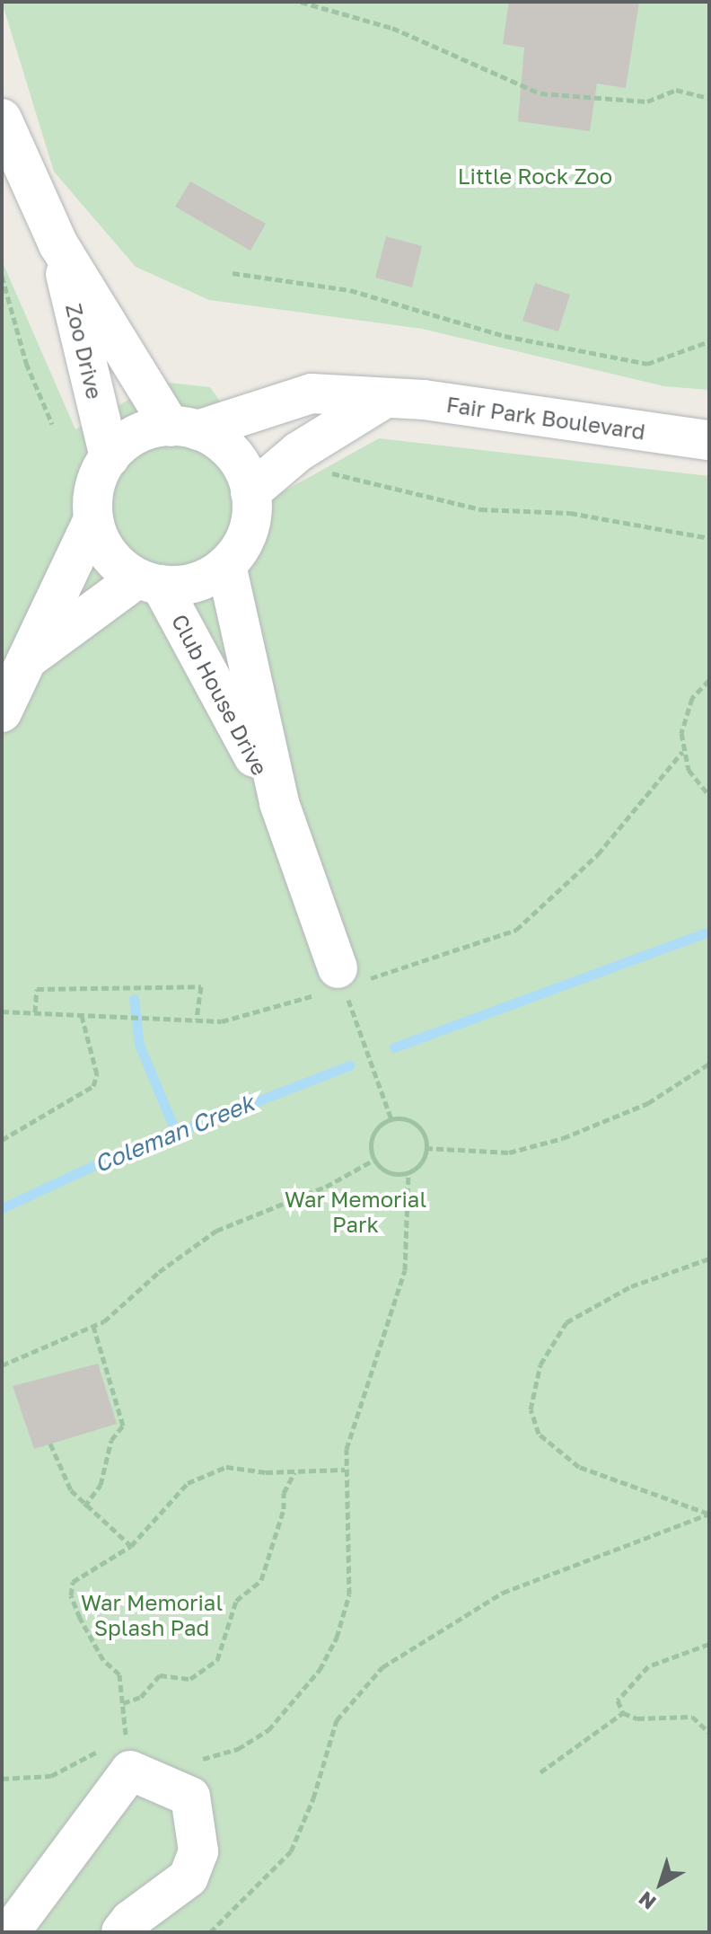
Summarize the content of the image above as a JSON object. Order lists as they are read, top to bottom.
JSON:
{
  "streets": {
    "street": ["Zoo Drive", "Fair Park Boulevard", "Club House Drive"]
  },
  "crossings": [
    ["Zoo Drive", "Fair Park Boulevard"],
    ["Zoo Drive", "Club House Drive"],
    ["Fair Park Boulevard", "Club House Drive"]
  ],
  "water": ["Coleman Creek"],
  "parks": ["Little Rock Zoo", "War Memorial Park", "War Memorial Splash Pad"],
  "north": "bottom left"
}
